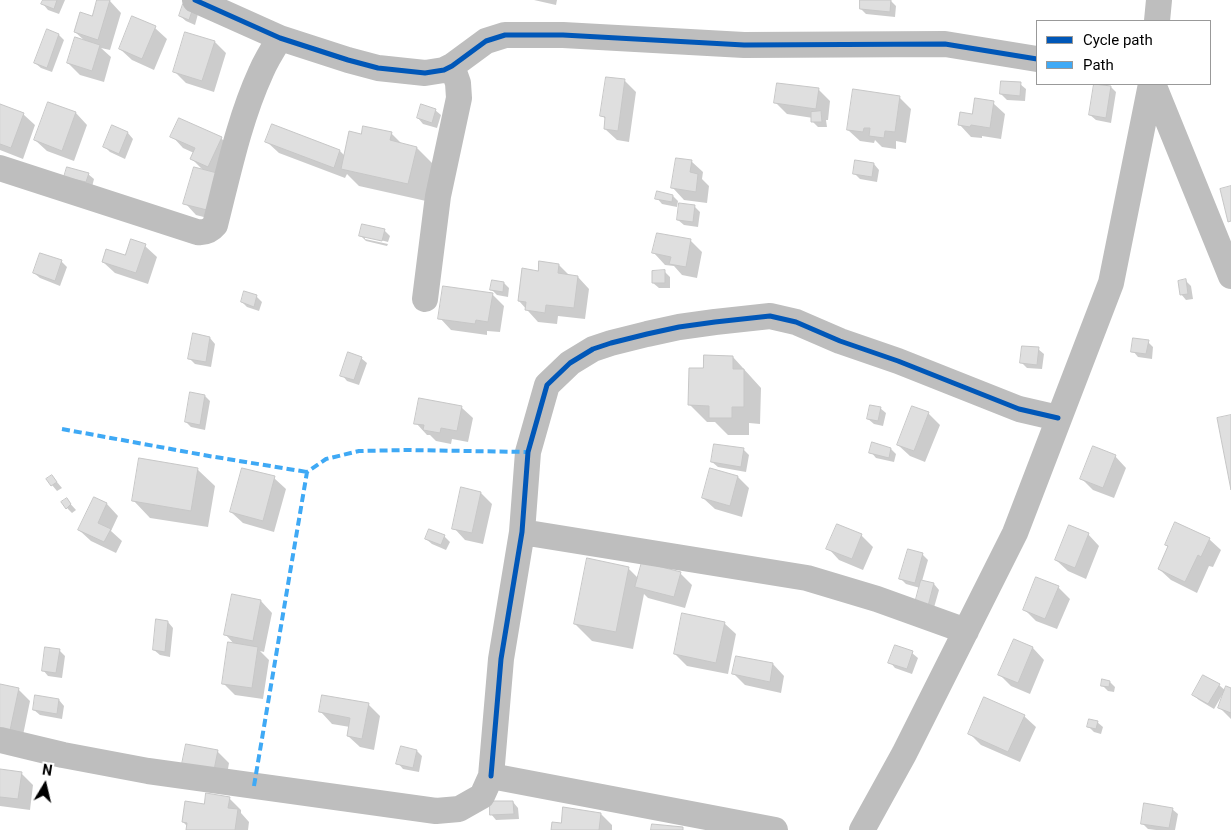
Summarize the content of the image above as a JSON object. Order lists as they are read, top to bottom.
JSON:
{
  "legend": ["Cycle path", "Path"],
  "north": "top"
}
